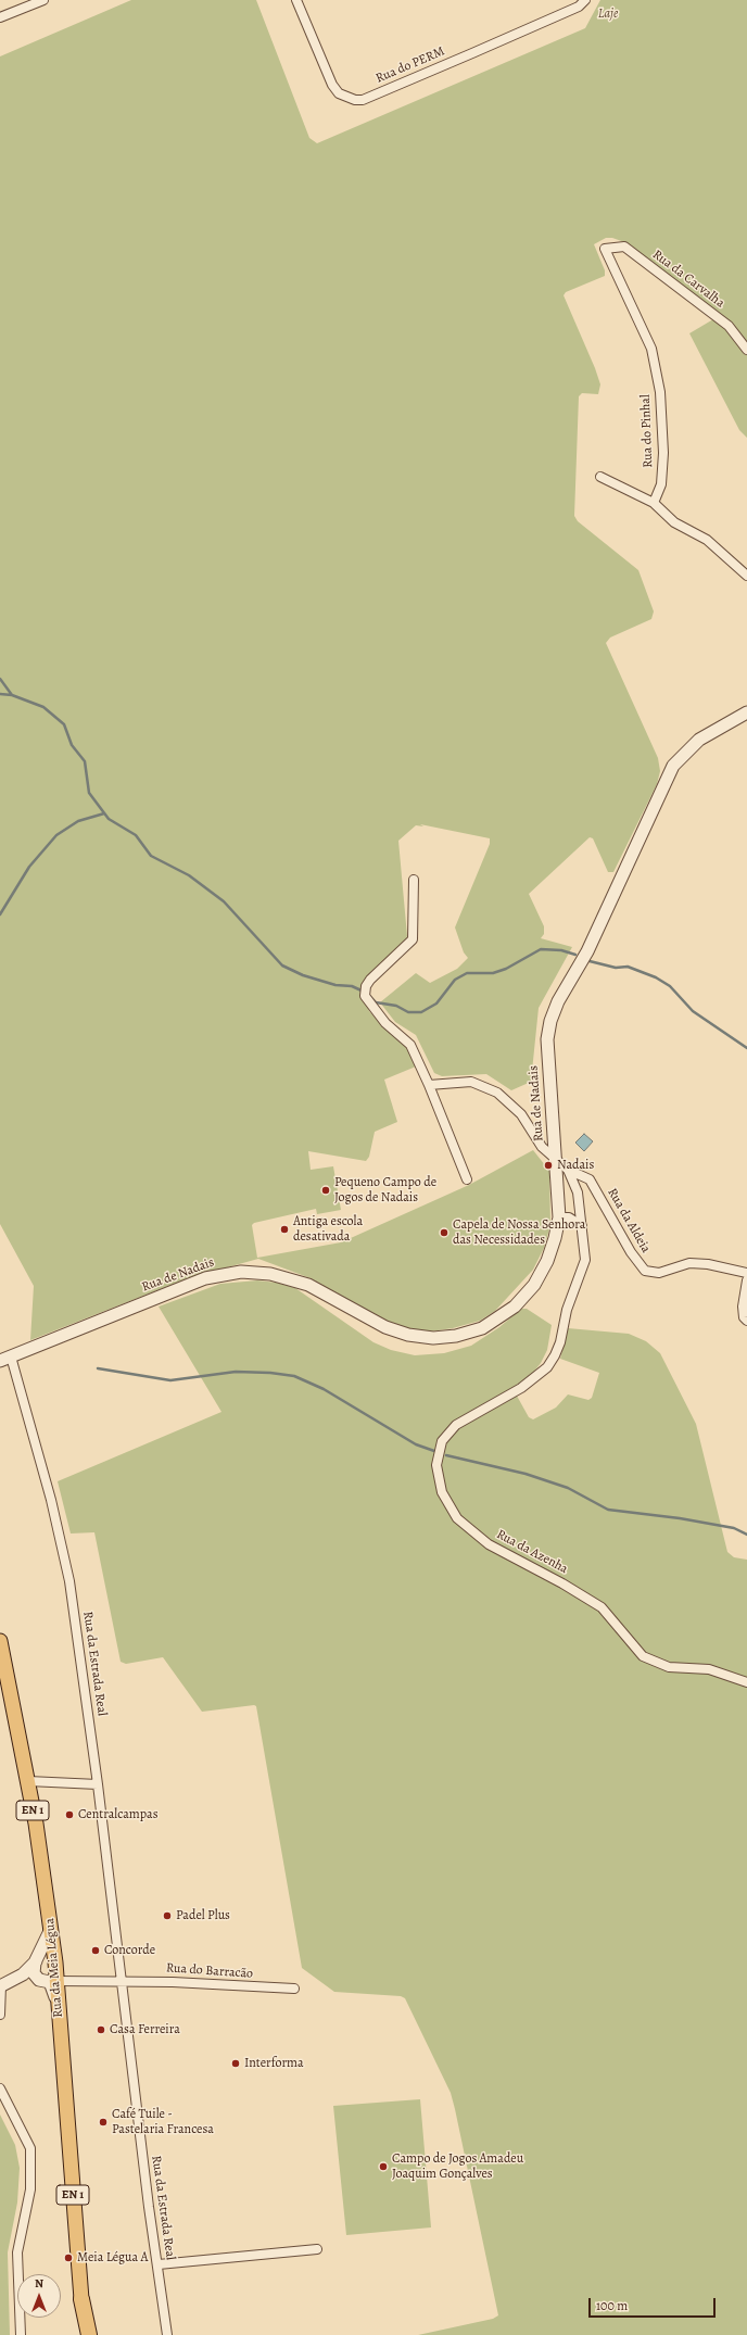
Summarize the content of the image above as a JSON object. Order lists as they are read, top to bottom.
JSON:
{
  "streets": {
    "highway": ["Rua da Meia Légua"],
    "main road": ["EN 1"],
    "street": [
      "Rua do PERM",
      "Rua da Carvalha",
      "Rua do Pinhal",
      "Rua de Nadais",
      "Rua da Aldeia",
      "Rua da Azenha",
      "Rua da Estrada Real",
      "Rua do Barracão"
    ]
  },
  "crossings": [
    ["Rua da Carvalha", "Rua do Pinhal"],
    ["Rua de Nadais", "Rua da Azenha"],
    ["Rua de Nadais", "Rua da Estrada Real"],
    ["Rua da Aldeia", "Rua da Azenha"],
    ["Rua da Estrada Real", "Rua do Barracão"]
  ],
  "parks": ["Laje"],
  "places": [
    "Nadais",
    "Pequeno Campo de Jogos de Nadais",
    "Antiga escola desativada",
    "Capela de Nossa Senhora das Necessidades",
    "Centralcampas",
    "Padel Plus",
    "Concorde",
    "Casa Ferreira",
    "Interforma",
    "Café Tuile - Pastelaria Francesa",
    "Campo de Jogos Amadeu Joaquim Gonçalves",
    "Meia Légua A"
  ],
  "scale_bar": "100 m",
  "north": "top"
}
